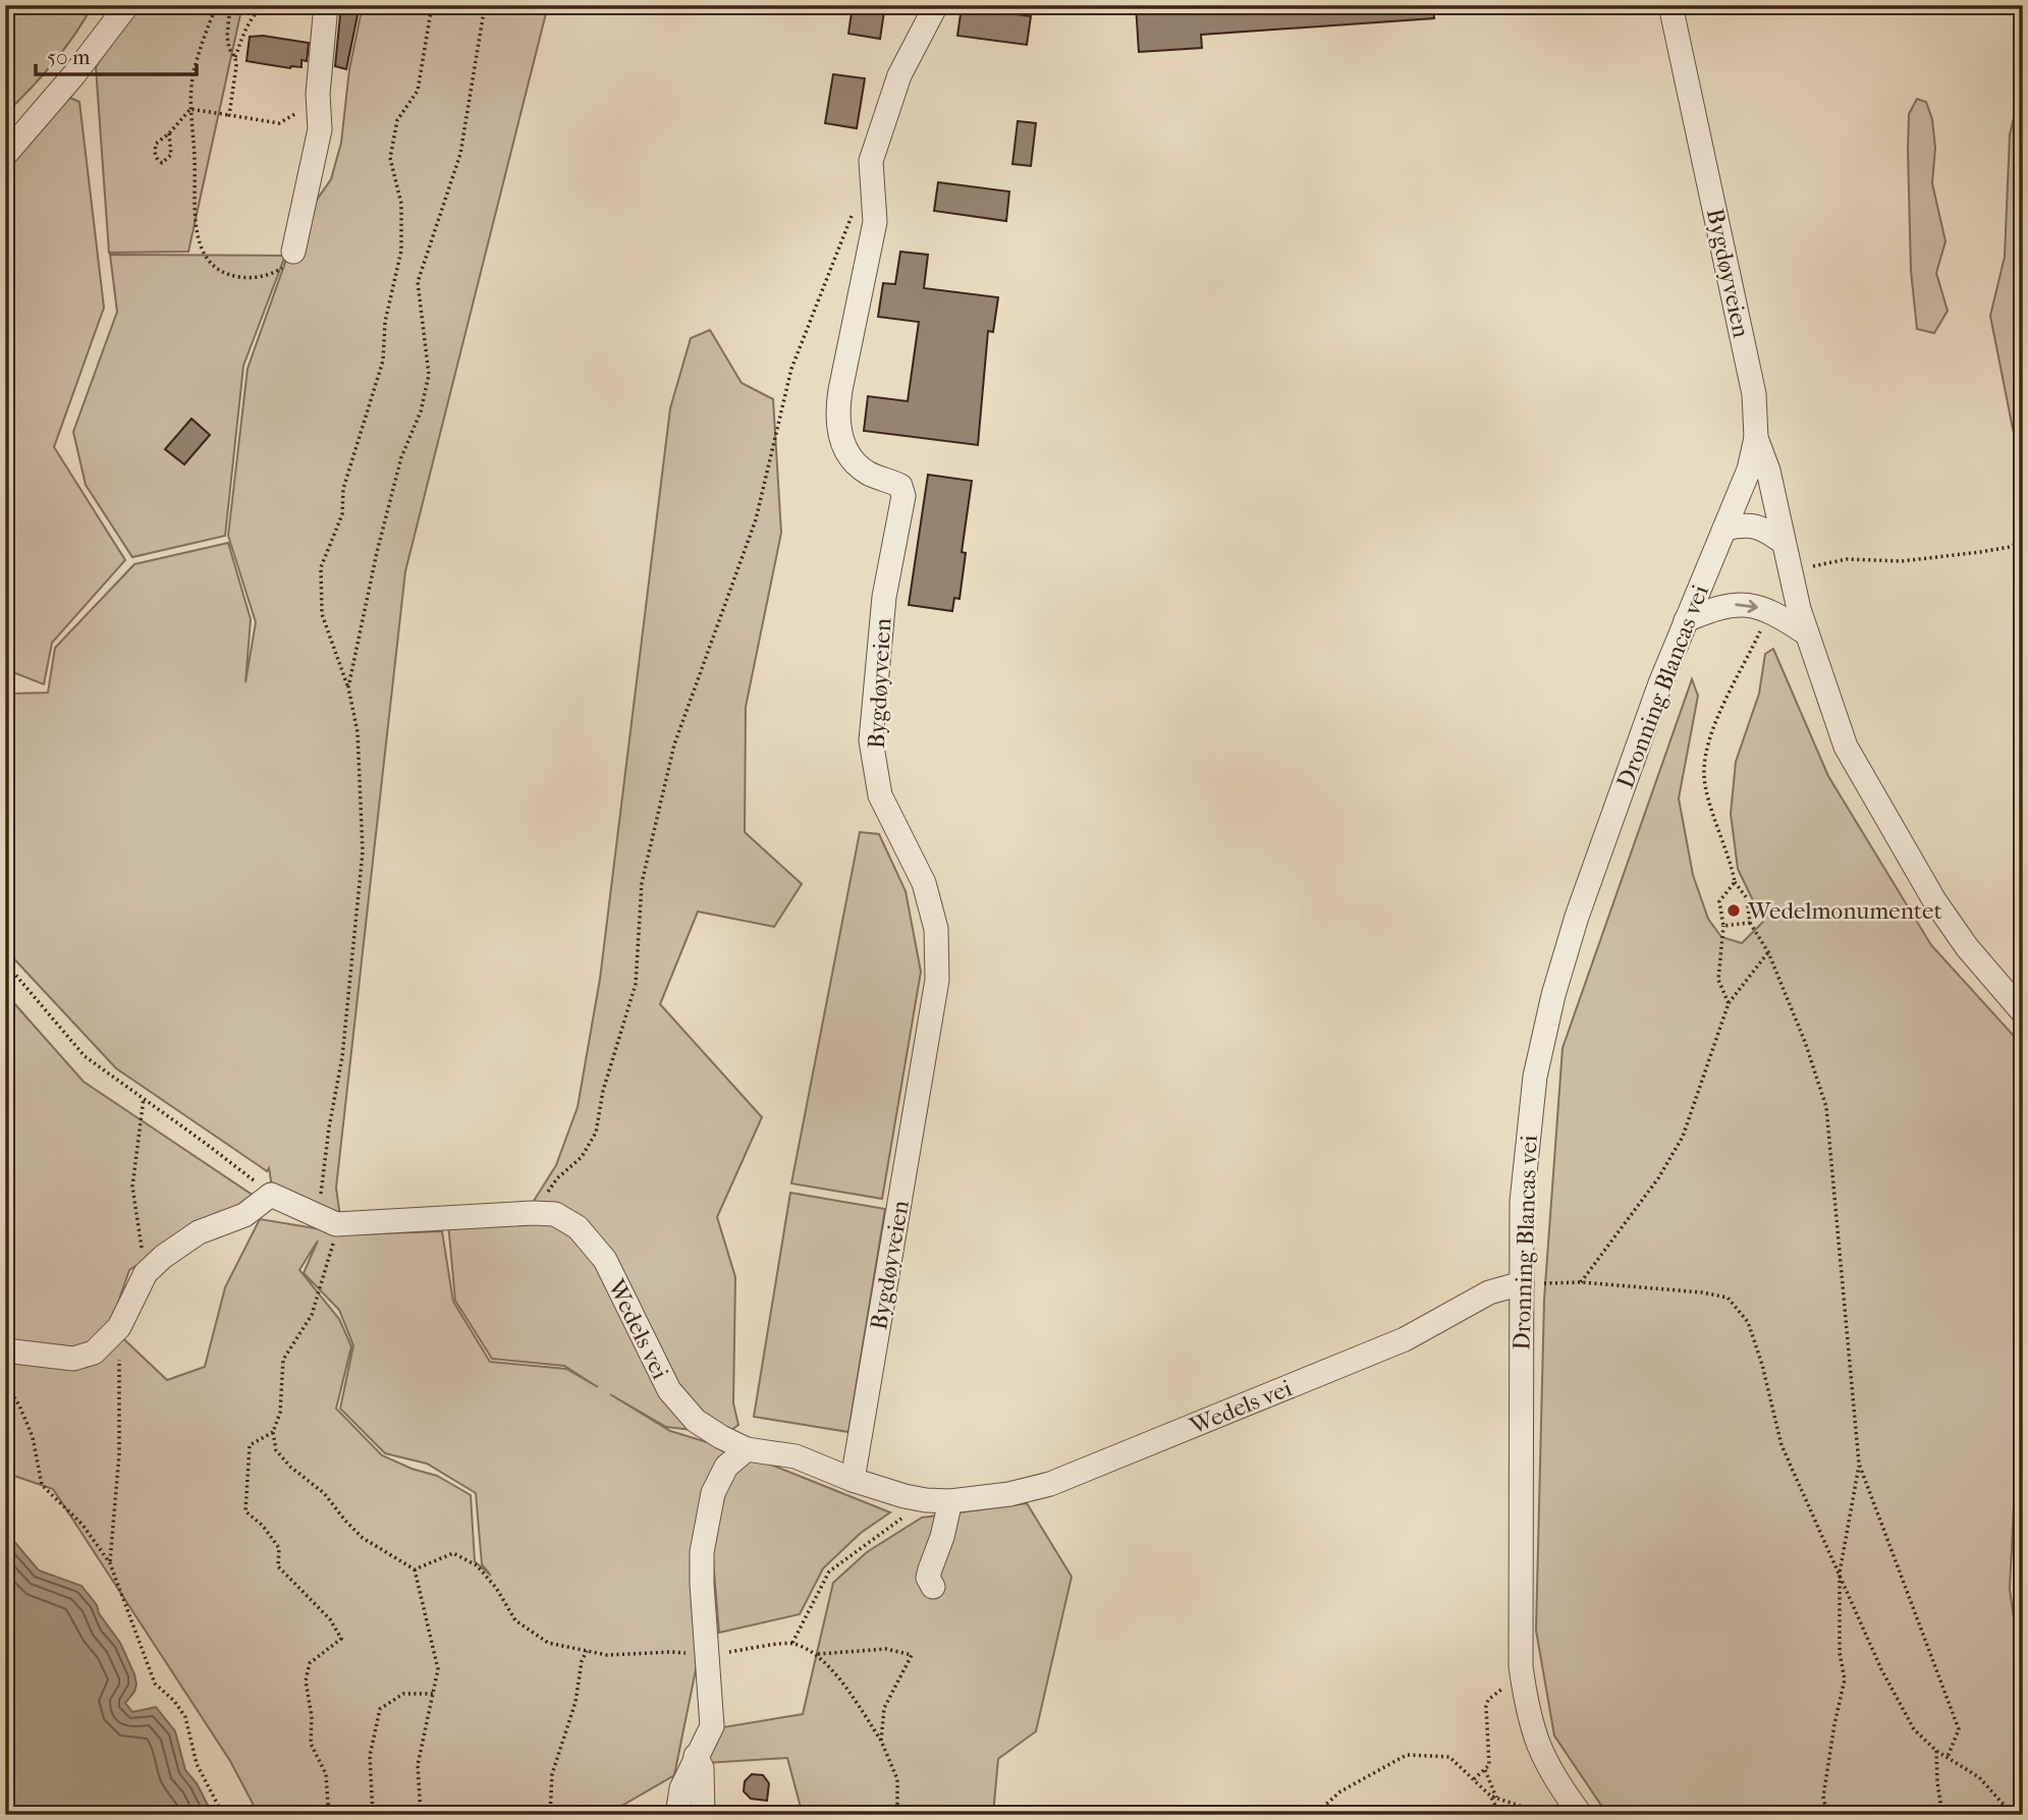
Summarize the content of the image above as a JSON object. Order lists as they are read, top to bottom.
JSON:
{
  "streets": {
    "street": ["Bygdøyveien", "Dronning Blancas vei", "Wedels vei"]
  },
  "crossings": [
    ["Bygdøyveien", "Dronning Blancas vei"],
    ["Bygdøyveien", "Wedels vei"],
    ["Dronning Blancas vei", "Wedels vei"]
  ],
  "places": ["Wedelmonumentet"],
  "scale_bar": "50 m"
}
